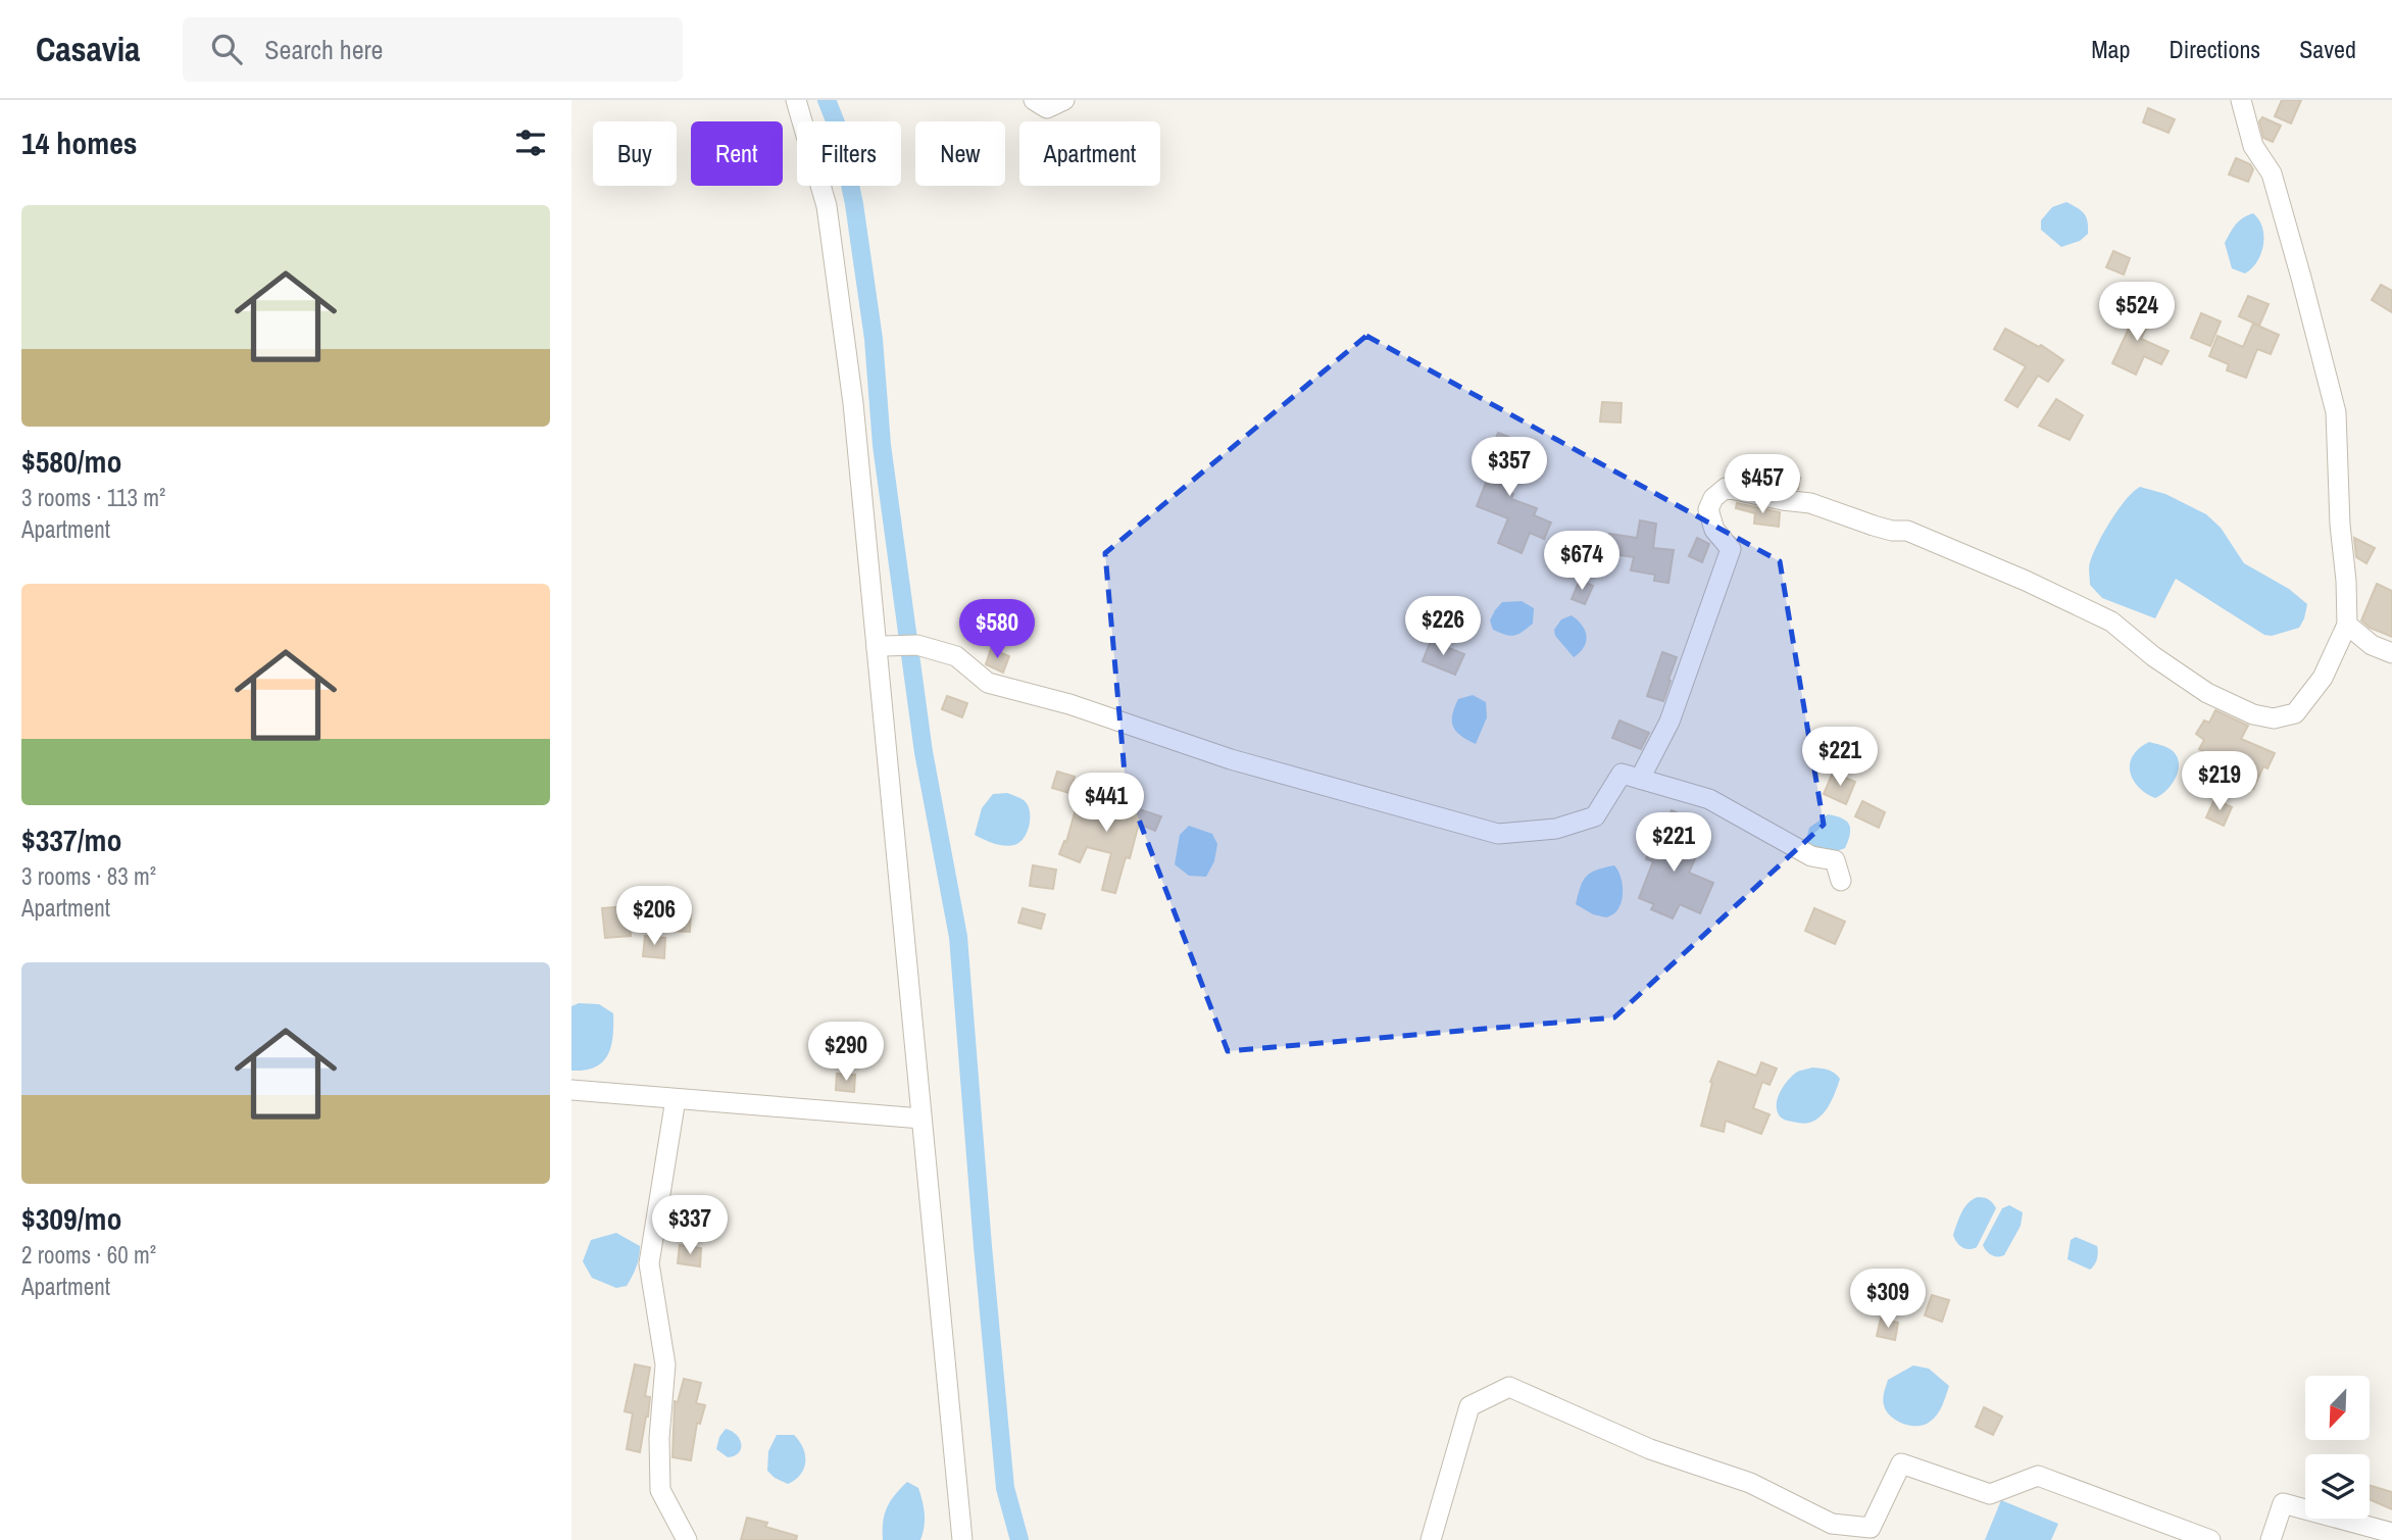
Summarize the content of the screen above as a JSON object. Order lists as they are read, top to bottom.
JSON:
{
  "north": "bottom left",
  "page": {
    "header": "Casavia",
    "search": "Search here",
    "nav": ["Map", "Directions", "Saved"],
    "heading": "14 homes",
    "chip": [
      "Buy",
      "Rent",
      "Filters",
      "New",
      "Apartment"
    ],
    "list": [
      {
        "name": "$580/mo",
        "note": "3 rooms · 113 m² · Apartment"
      },
      {
        "name": "$337/mo",
        "note": "3 rooms · 83 m² · Apartment"
      },
      {
        "name": "$309/mo",
        "note": "2 rooms · 60 m² · Apartment"
      }
    ],
    "price": [
      "$524",
      "$357",
      "$457",
      "$674",
      "$226",
      "$580",
      "$221",
      "$219",
      "$441",
      "$221",
      "$206",
      "$290",
      "$337",
      "$309"
    ]
  }
}
